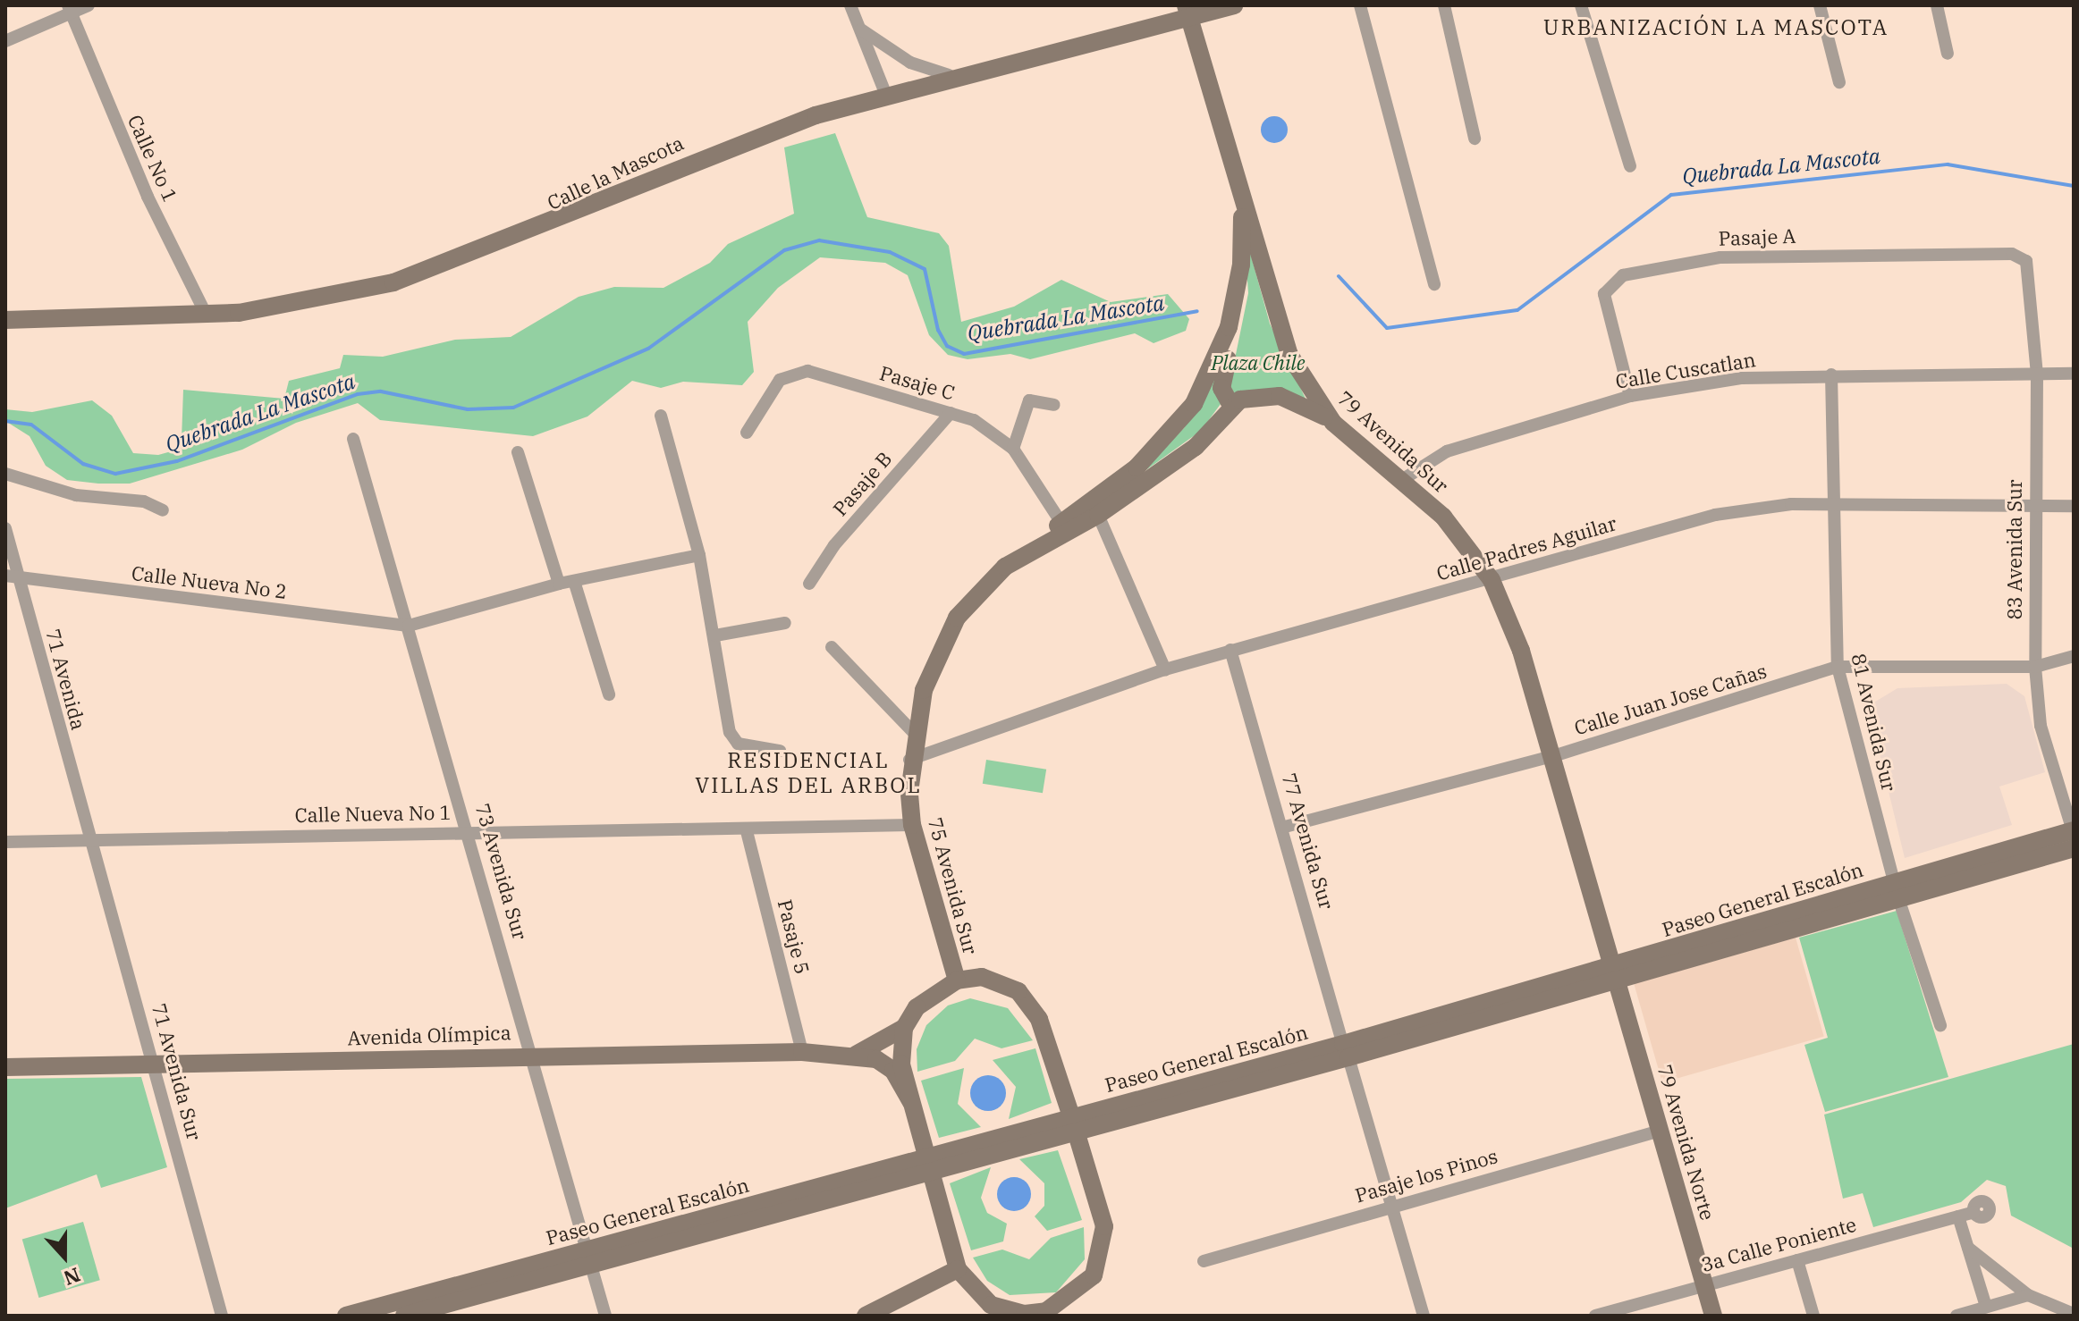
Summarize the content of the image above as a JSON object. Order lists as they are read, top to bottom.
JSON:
{
  "streets": {
    "main road": [
      "Calle la Mascota",
      "79 Avenida Sur",
      "75 Avenida Sur",
      "Paseo General Escalón",
      "Avenida Olímpica",
      "79 Avenida Norte"
    ],
    "street": [
      "Calle No 1",
      "Pasaje A",
      "Calle Cuscatlan",
      "Pasaje C",
      "Pasaje B",
      "Calle Padres Aguilar",
      "83 Avenida Sur",
      "Calle Nueva No 2",
      "71 Avenida",
      "Calle Juan Jose Cañas",
      "81 Avenida Sur",
      "Calle Nueva No 1",
      "77 Avenida Sur",
      "73 Avenida Sur",
      "Pasaje 5",
      "71 Avenida Sur",
      "Pasaje los Pinos",
      "3a Calle Poniente"
    ]
  },
  "crossings": [
    ["Calle No 1", "Calle la Mascota"],
    ["Calle la Mascota", "79 Avenida Sur"],
    ["Pasaje A", "Calle Cuscatlan"],
    ["Pasaje A", "83 Avenida Sur"],
    ["Calle Cuscatlan", "79 Avenida Sur"],
    ["Calle Cuscatlan", "83 Avenida Sur"],
    ["Calle Cuscatlan", "81 Avenida Sur"],
    ["Pasaje C", "Pasaje B"],
    ["Pasaje C", "75 Avenida Sur"],
    ["79 Avenida Sur", "Calle Padres Aguilar"],
    ["79 Avenida Sur", "Calle Juan Jose Cañas"],
    ["79 Avenida Sur", "75 Avenida Sur"],
    ["79 Avenida Sur", "Paseo General Escalón"],
    ["79 Avenida Sur", "79 Avenida Norte"],
    ["Calle Padres Aguilar", "83 Avenida Sur"],
    ["Calle Padres Aguilar", "81 Avenida Sur"],
    ["Calle Padres Aguilar", "77 Avenida Sur"],
    ["Calle Padres Aguilar", "75 Avenida Sur"],
    ["83 Avenida Sur", "Calle Juan Jose Cañas"],
    ["83 Avenida Sur", "Paseo General Escalón"],
    ["Calle Nueva No 2", "71 Avenida"],
    ["Calle Nueva No 2", "73 Avenida Sur"],
    ["71 Avenida", "Calle Nueva No 1"],
    ["71 Avenida", "71 Avenida Sur"],
    ["Calle Juan Jose Cañas", "81 Avenida Sur"],
    ["Calle Juan Jose Cañas", "77 Avenida Sur"],
    ["81 Avenida Sur", "Paseo General Escalón"],
    ["Calle Nueva No 1", "73 Avenida Sur"],
    ["Calle Nueva No 1", "75 Avenida Sur"],
    ["Calle Nueva No 1", "Pasaje 5"],
    ["Calle Nueva No 1", "71 Avenida Sur"],
    ["77 Avenida Sur", "Paseo General Escalón"],
    ["77 Avenida Sur", "Pasaje los Pinos"],
    ["73 Avenida Sur", "Paseo General Escalón"],
    ["73 Avenida Sur", "Avenida Olímpica"],
    ["75 Avenida Sur", "Paseo General Escalón"],
    ["Paseo General Escalón", "79 Avenida Norte"],
    ["Pasaje 5", "Avenida Olímpica"],
    ["Avenida Olímpica", "71 Avenida Sur"],
    ["79 Avenida Norte", "Pasaje los Pinos"],
    ["79 Avenida Norte", "3a Calle Poniente"]
  ],
  "districts": ["URBANIZACIÓN LA MASCOTA", "RESIDENCIAL VILLAS DEL ARBOL"],
  "water": ["Quebrada La Mascota"],
  "parks": ["Plaza Chile"],
  "north": "bottom"
}
